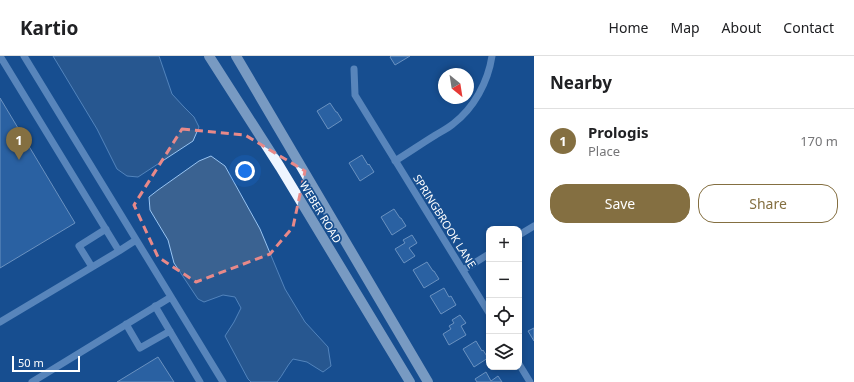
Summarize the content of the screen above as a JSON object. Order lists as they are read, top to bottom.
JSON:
{
  "streets": {
    "main road": ["WEBER ROAD"],
    "street": ["SPRINGBROOK LANE"]
  },
  "scale_bar": "50 m",
  "north": "bottom right",
  "page": {
    "header": "Kartio",
    "nav": [
      "Home",
      "Map",
      "About",
      "Contact"
    ],
    "heading": "Nearby",
    "list": [
      {
        "mark": "1",
        "name": "Prologis",
        "note": "Place",
        "value": "170 m"
      }
    ],
    "pins": "1",
    "buttons": ["Save", "Share"],
    "map_buttons": ["+", "−"],
    "scale": "50 m"
  }
}
